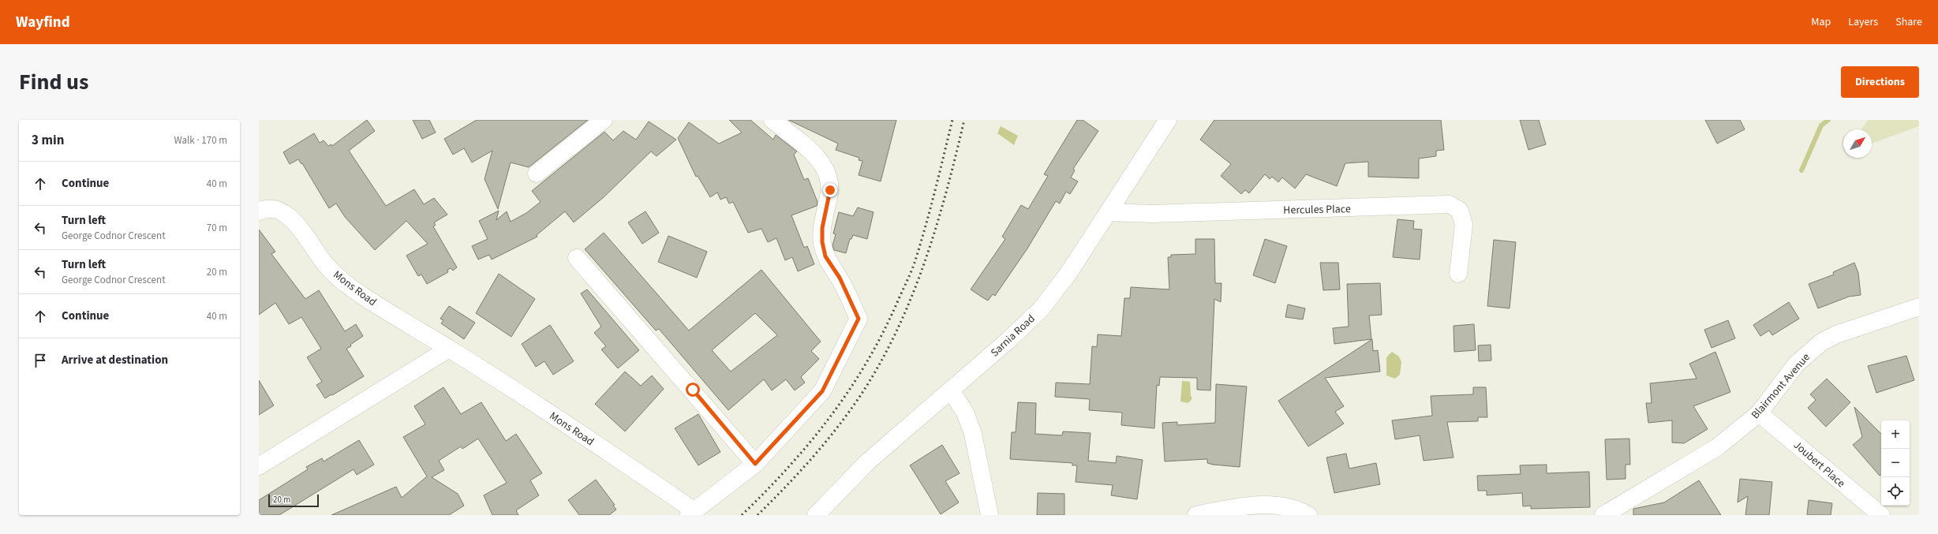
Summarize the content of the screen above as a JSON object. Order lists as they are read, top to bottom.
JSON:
{
  "streets": {
    "street": [
      "Hercules Place",
      "Mons Road",
      "Sarnia Road",
      "Blairmont Avenue",
      "Joubert Place"
    ]
  },
  "crossings": [
    ["Hercules Place", "Sarnia Road"],
    ["Blairmont Avenue", "Joubert Place"]
  ],
  "scale_bar": "20 m",
  "north": "top right",
  "page": {
    "header": "Wayfind",
    "nav": ["Map", "Layers", "Share"],
    "title": "Find us",
    "buttons": "Directions",
    "heading": ["3 min", "Walk · 170 m"],
    "list": [
      ["Continue", "40 m"],
      ["Turn left", "George Codnor Crescent", "70 m"],
      ["Turn left", "George Codnor Crescent", "20 m"],
      ["Continue", "40 m"],
      "Arrive at destination"
    ],
    "map_buttons": ["+", "−"],
    "scale": "20 m"
  }
}
